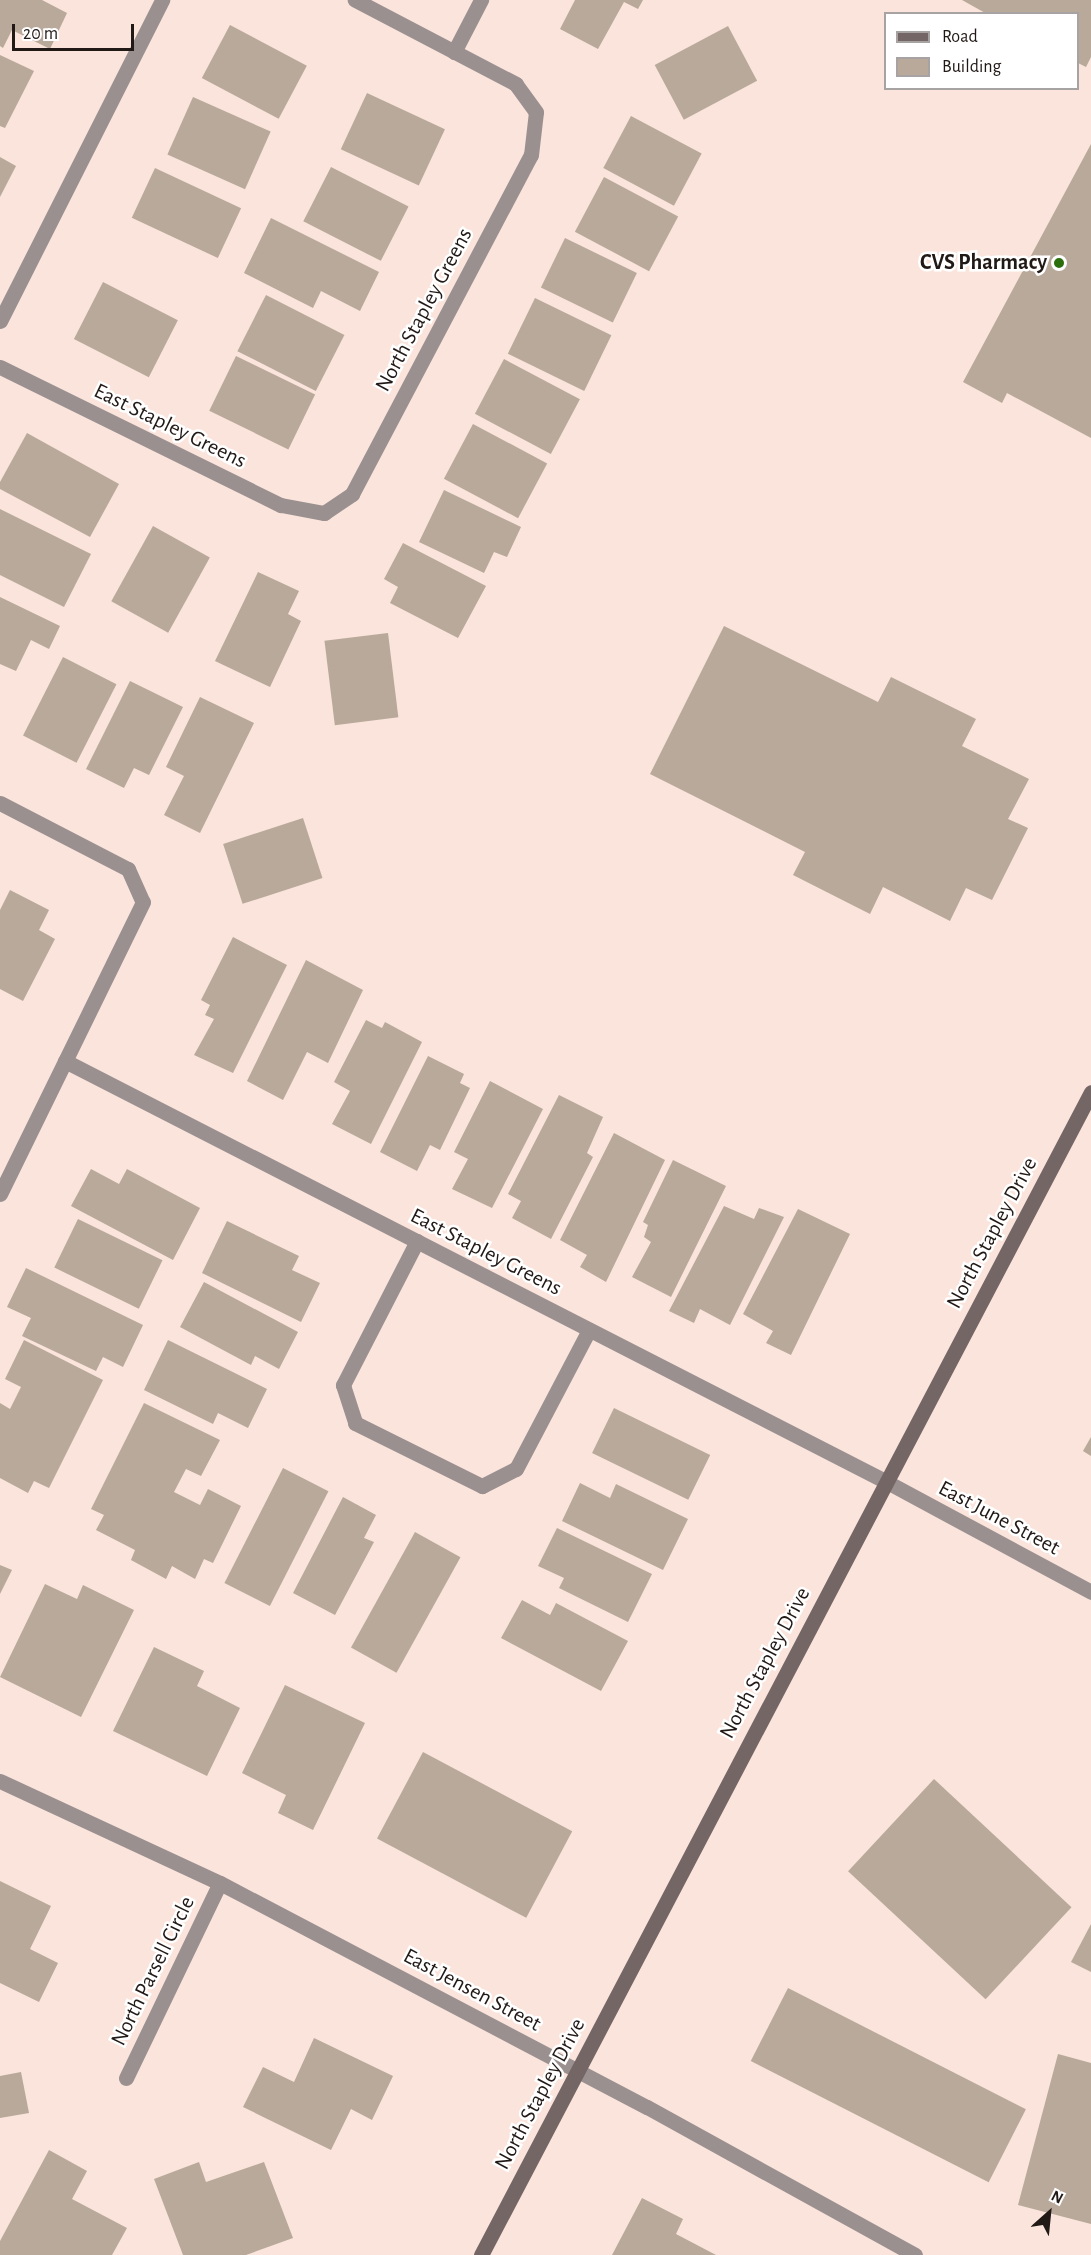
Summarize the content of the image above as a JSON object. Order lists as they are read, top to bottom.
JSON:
{
  "streets": {
    "main road": ["North Stapley Drive"],
    "street": [
      "North Stapley Greens",
      "East Stapley Greens",
      "East June Street",
      "North Parsell Circle",
      "East Jensen Street"
    ]
  },
  "crossings": [
    ["North Stapley Greens", "East Stapley Greens"],
    ["East Stapley Greens", "North Stapley Drive"],
    ["East Stapley Greens", "East June Street"],
    ["North Stapley Drive", "East June Street"],
    ["North Stapley Drive", "East Jensen Street"],
    ["North Parsell Circle", "East Jensen Street"]
  ],
  "places": ["CVS Pharmacy"],
  "legend": ["Road", "Building"],
  "scale_bar": "20 m",
  "north": "top right"
}
